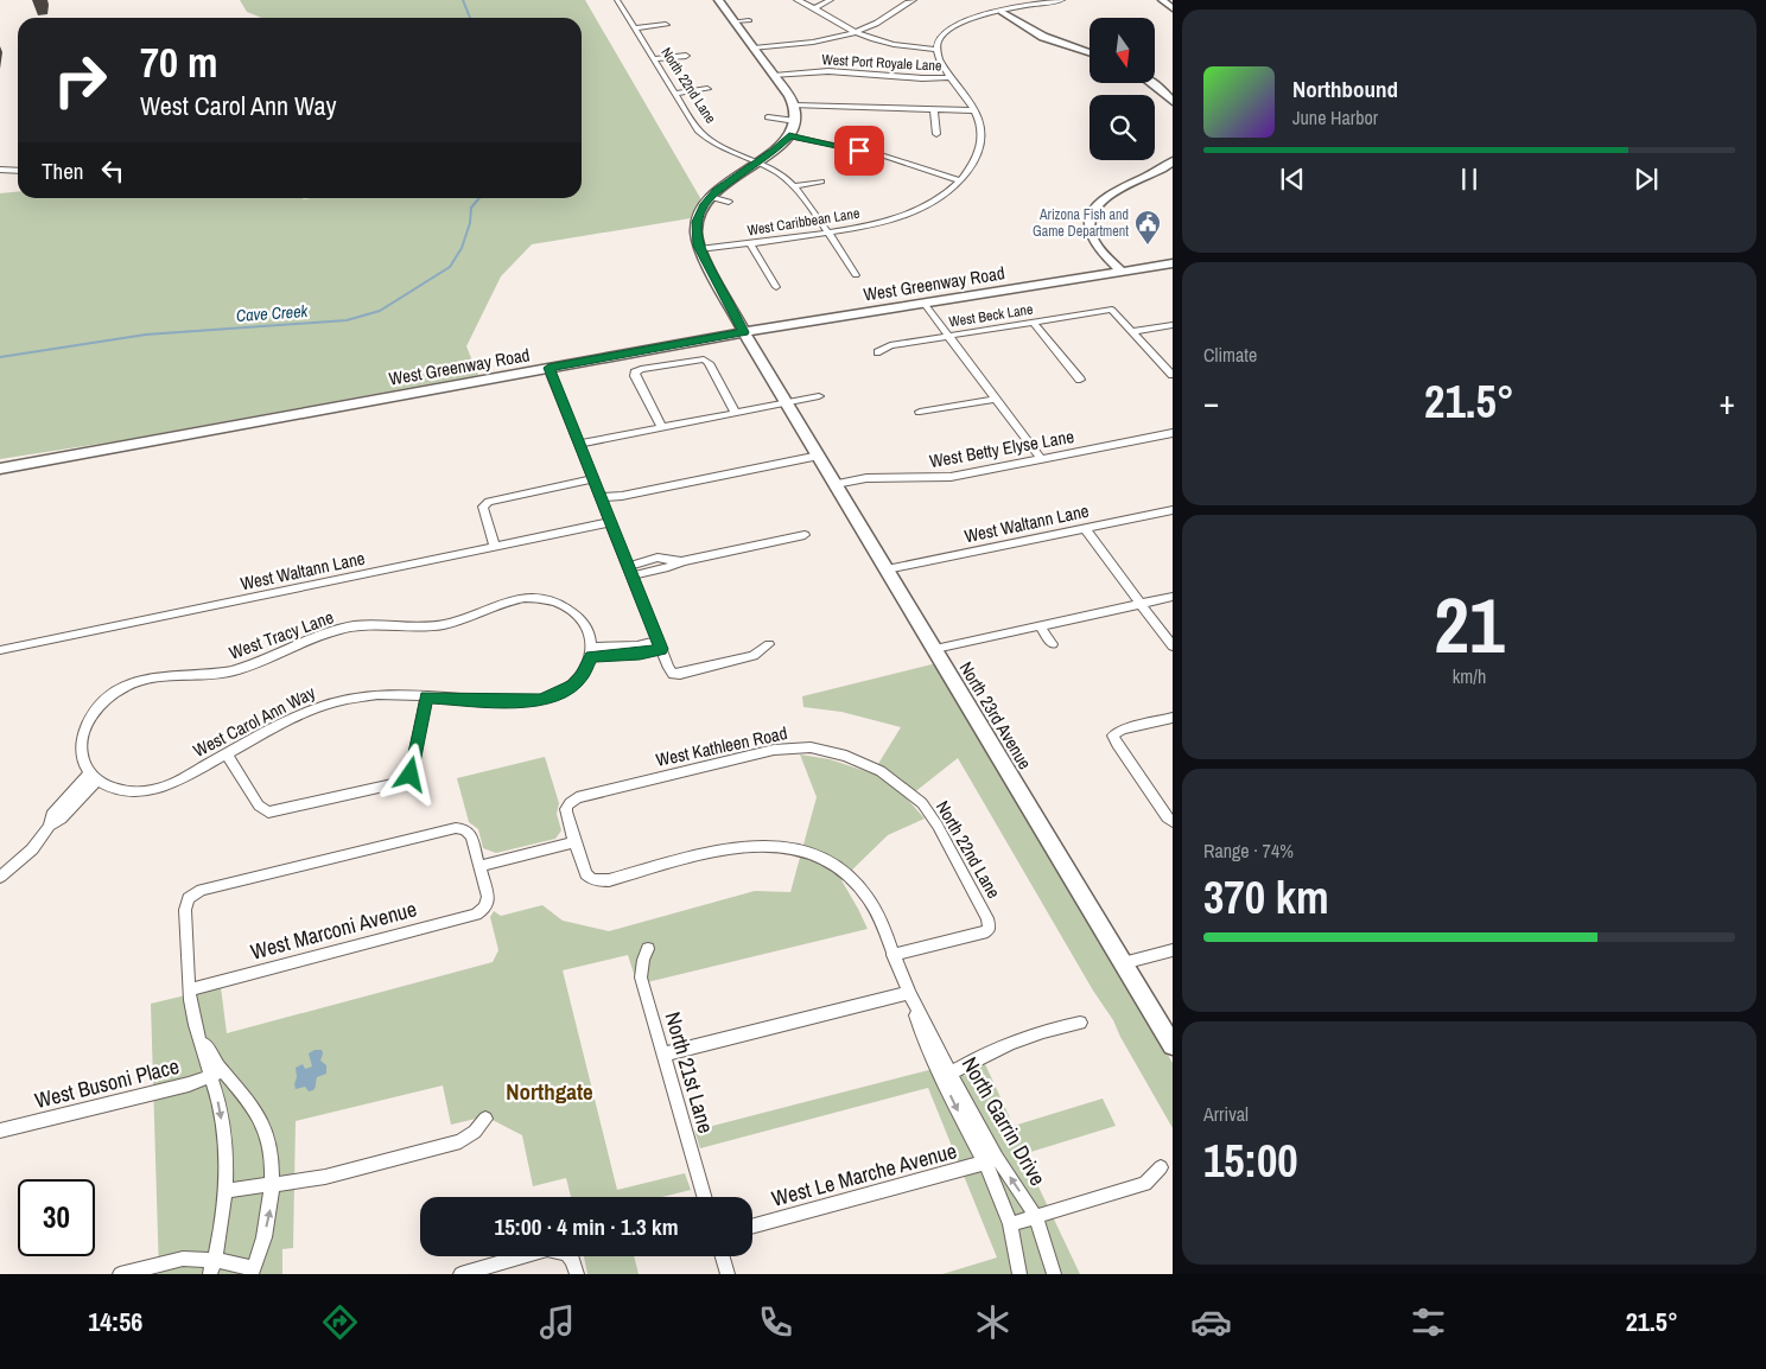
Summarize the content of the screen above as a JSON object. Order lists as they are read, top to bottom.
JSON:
{
  "streets": {
    "street": [
      "West Port Royale Lane",
      "North 22nd Lane",
      "West Caribbean Lane",
      "West Greenway Road",
      "West Beck Lane",
      "West Betty Elyse Lane",
      "West Waltann Lane",
      "West Tracy Lane",
      "North 23rd Avenue",
      "West Carol Ann Way",
      "West Kathleen Road",
      "West Marconi Avenue",
      "North 21st Lane",
      "West Busoni Place",
      "North Garrin Drive",
      "West Le Marche Avenue"
    ]
  },
  "crossings": [
    ["West Port Royale Lane", "North 23rd Avenue"],
    ["North 22nd Lane", "West Caribbean Lane"],
    ["North 22nd Lane", "North 23rd Avenue"],
    ["North 22nd Lane", "West Kathleen Road"],
    ["West Caribbean Lane", "North 23rd Avenue"],
    ["West Greenway Road", "North 23rd Avenue"],
    ["West Betty Elyse Lane", "North 23rd Avenue"],
    ["West Waltann Lane", "North 23rd Avenue"],
    ["West Tracy Lane", "West Carol Ann Way"],
    ["West Kathleen Road", "North Garrin Drive"],
    ["North Garrin Drive", "West Le Marche Avenue"]
  ],
  "districts": ["Northgate"],
  "water": ["Cave Creek"],
  "places": {
    "public building": ["Arizona Fish and Game Department"]
  },
  "north": "bottom",
  "page": {
    "turn": ["70 m", "West Carol Ann Way"],
    "song": ["Northbound", "June Harbor"],
    "then": "Then",
    "tile": [
      "Climate",
      ["21", "km/h"],
      ["Range · 74%", "370 km"],
      ["Arrival", "15:00"]
    ],
    "heat": ["−", "21.5°", "+"],
    "limit": "30",
    "trip": "15:00 · 4 min · 1.3 km",
    "tabs": ["14:56", "21.5°"]
  }
}
